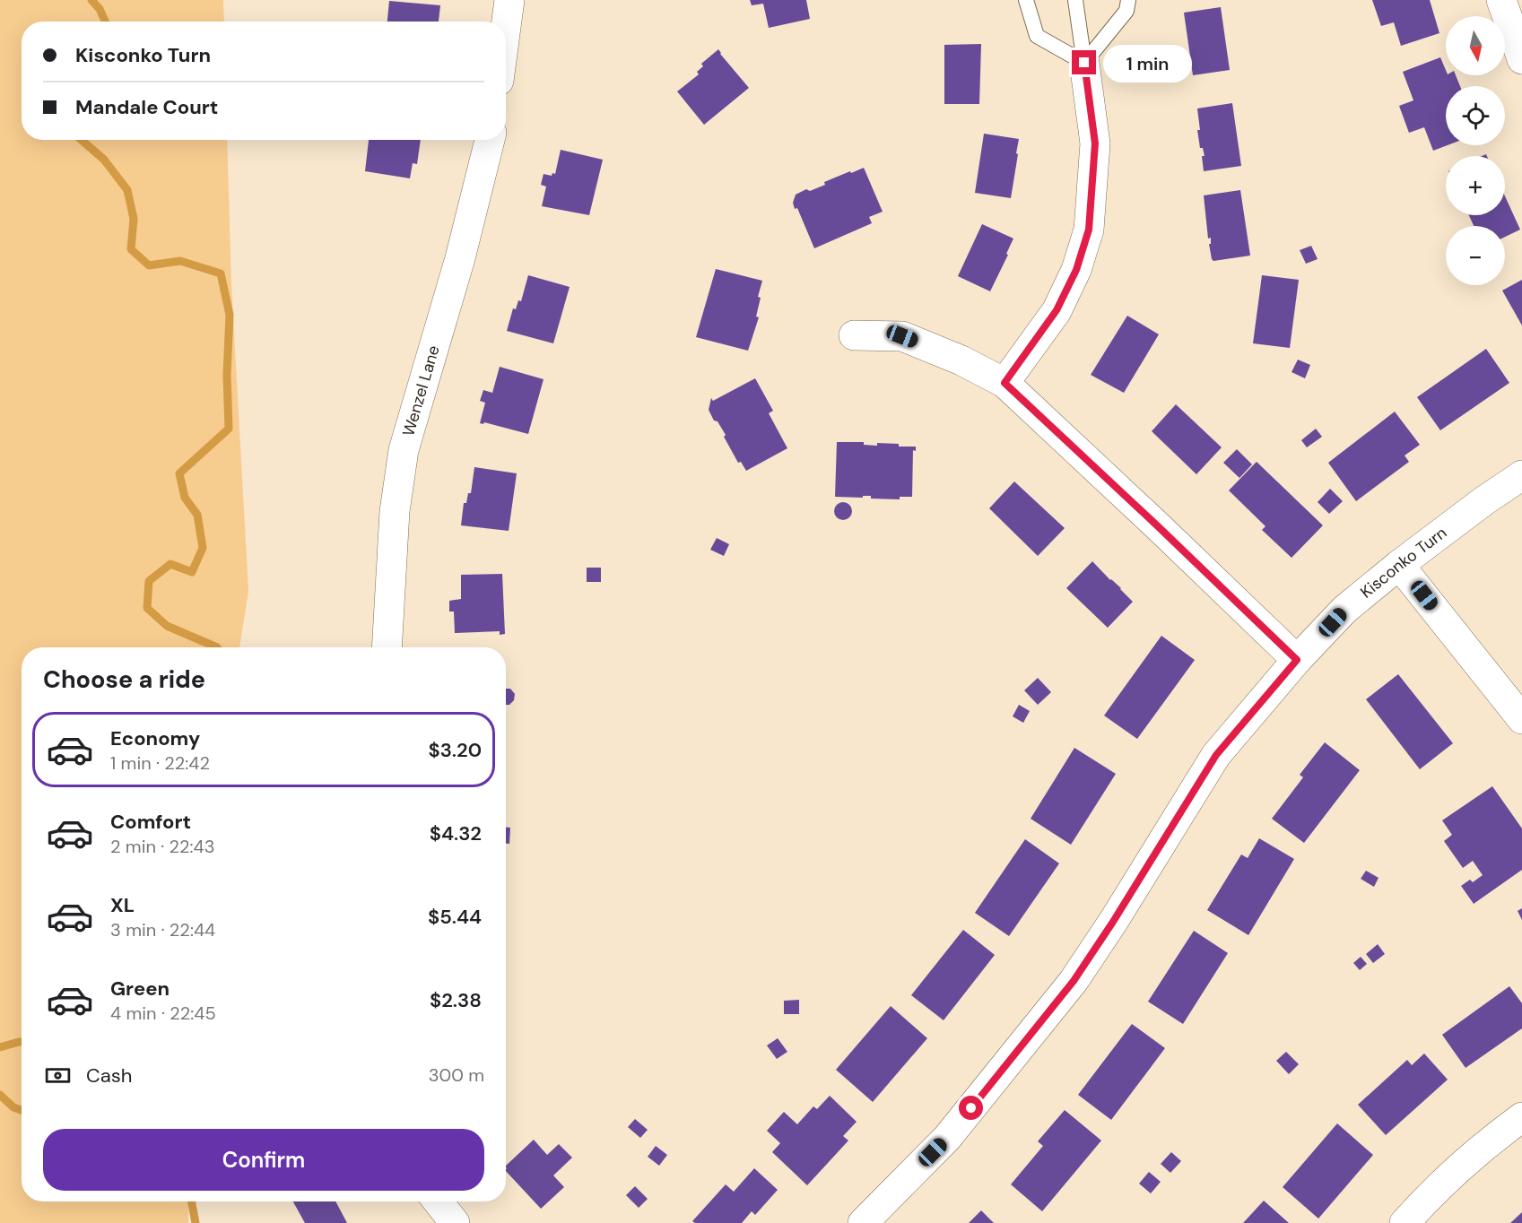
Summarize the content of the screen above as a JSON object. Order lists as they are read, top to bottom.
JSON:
{
  "streets": {
    "street": ["Wenzel Lane", "Kisconko Turn"]
  },
  "north": "bottom",
  "page": {
    "map_buttons": ["+", "−"],
    "banner": ["Kisconko Turn", "Mandale Court"],
    "bubble": "1 min",
    "heading": "Choose a ride",
    "list": [
      {
        "name": "Economy",
        "note": "1 min · 22:42",
        "value": "$3.20"
      },
      {
        "name": "Comfort",
        "note": "2 min · 22:43",
        "value": "$4.32"
      },
      {
        "name": "XL",
        "note": "3 min · 22:44",
        "value": "$5.44"
      },
      {
        "name": "Green",
        "note": "4 min · 22:45",
        "value": "$2.38"
      }
    ],
    "pay": ["Cash", "300 m"],
    "buttons": "Confirm"
  }
}
